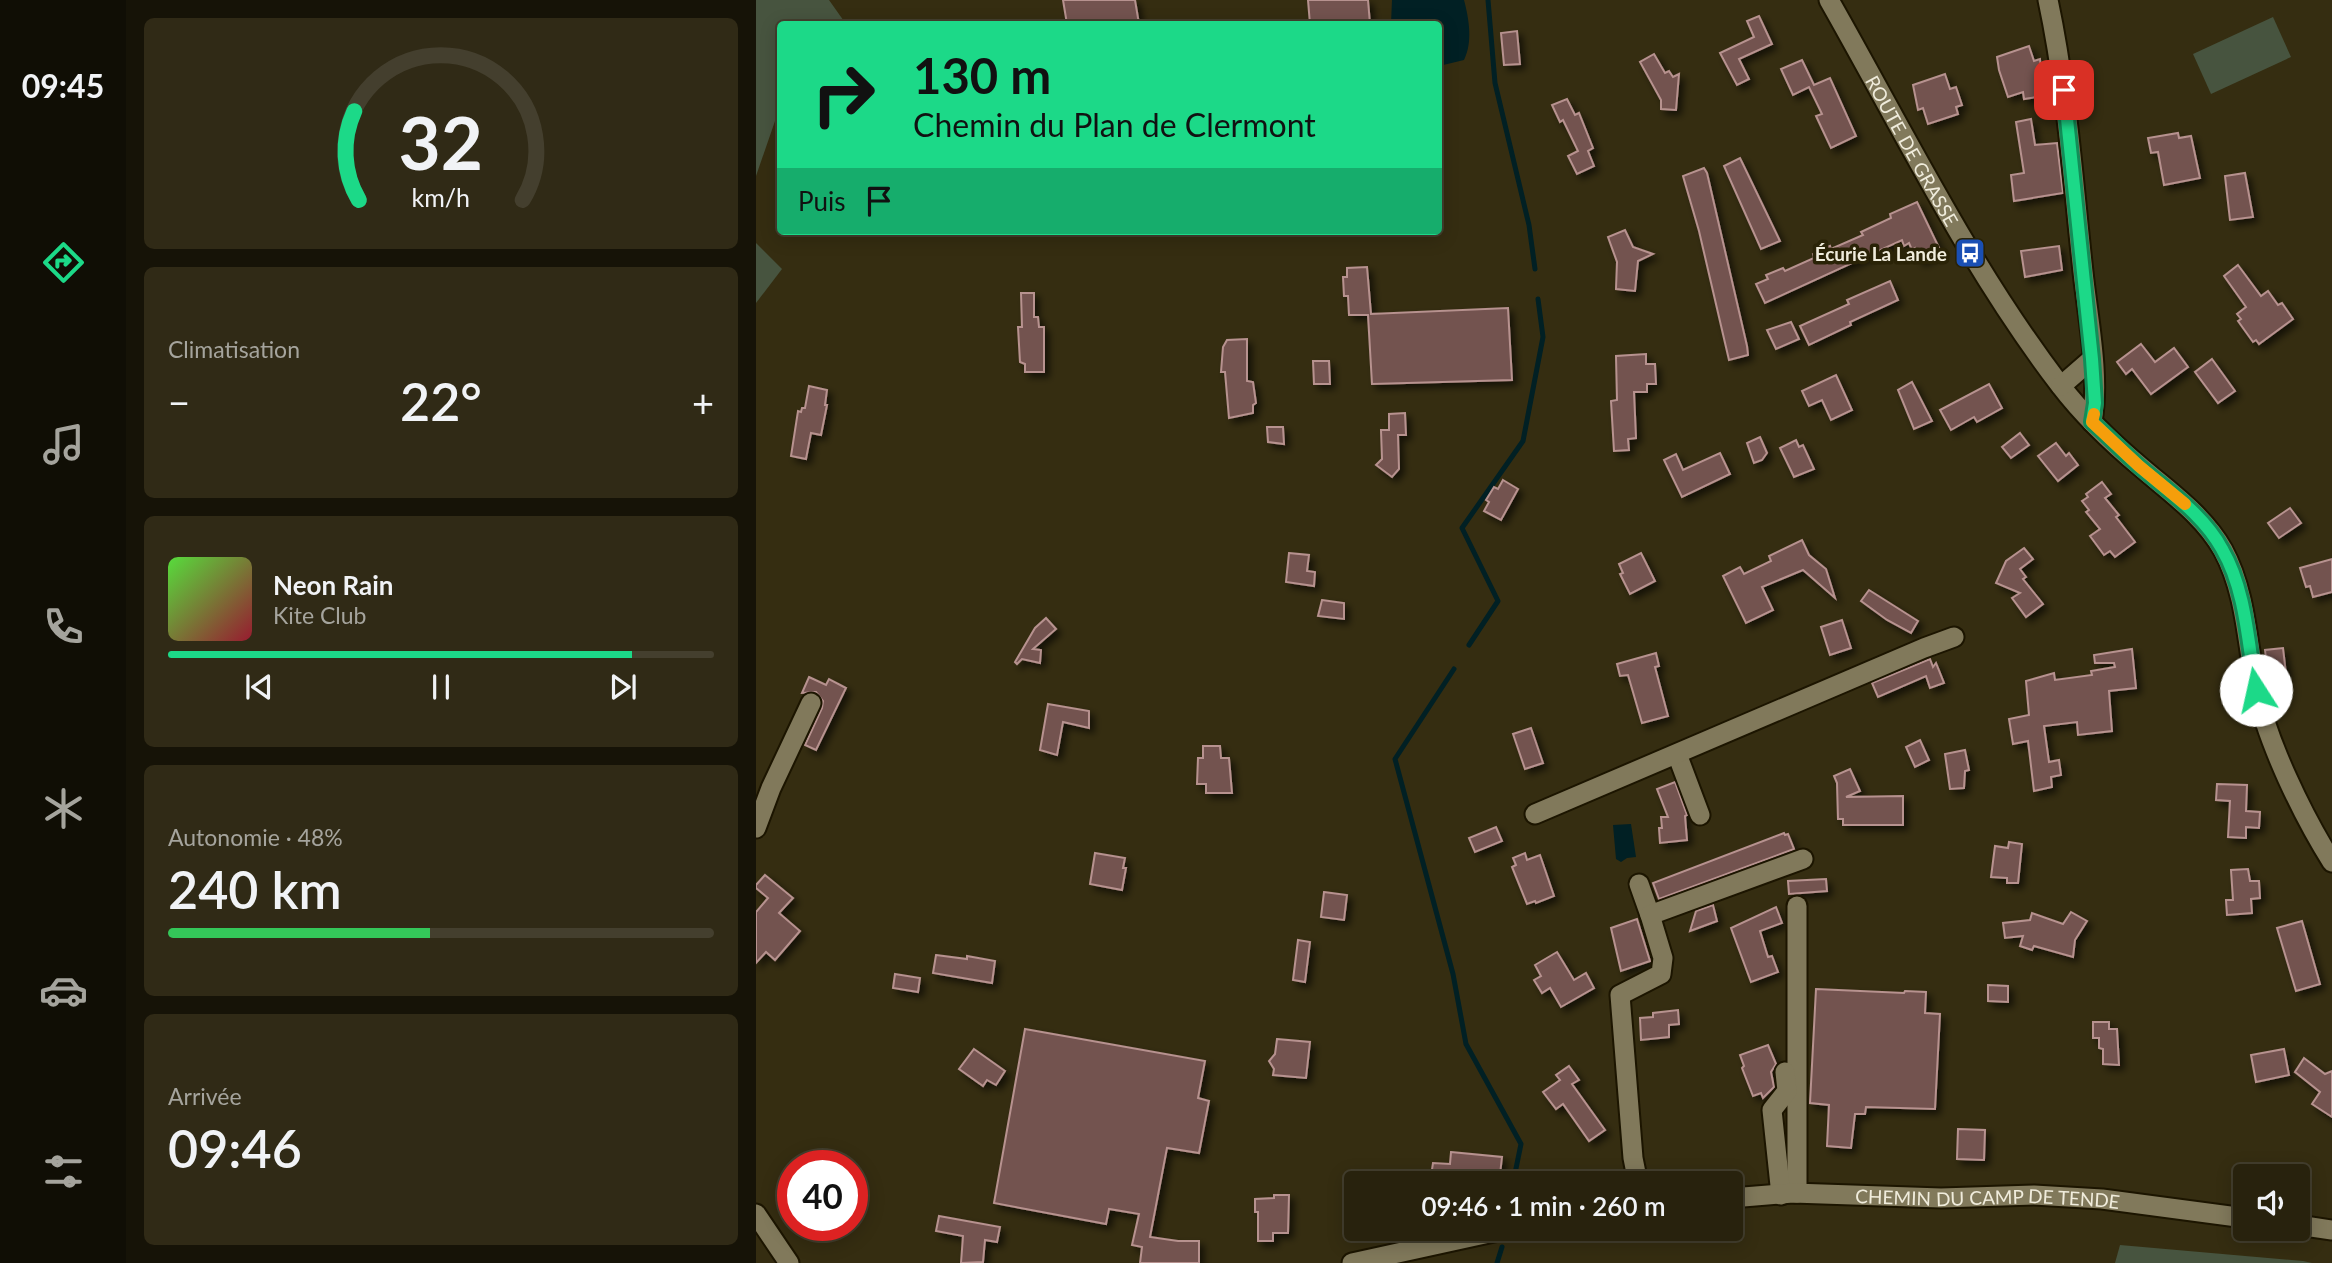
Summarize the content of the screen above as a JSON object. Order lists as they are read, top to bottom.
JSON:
{
  "streets": {
    "street": ["ROUTE DE GRASSE", "CHEMIN DU CAMP DE TENDE"]
  },
  "places": {
    "bus stop": ["Écurie La Lande"]
  },
  "page": {
    "tabs": "09:45",
    "turn": ["130 m", "Chemin du Plan de Clermont"],
    "then": "Puis",
    "tile": [
      "Climatisation",
      ["Autonomie · 48%", "240 km"],
      ["Arrivée", "09:46"]
    ],
    "heat": ["−", "22°", "+"],
    "song": ["Neon Rain", "Kite Club"],
    "limit": "40",
    "trip": "09:46 · 1 min · 260 m",
    "gauge": ["32", "km/h"]
  }
}
